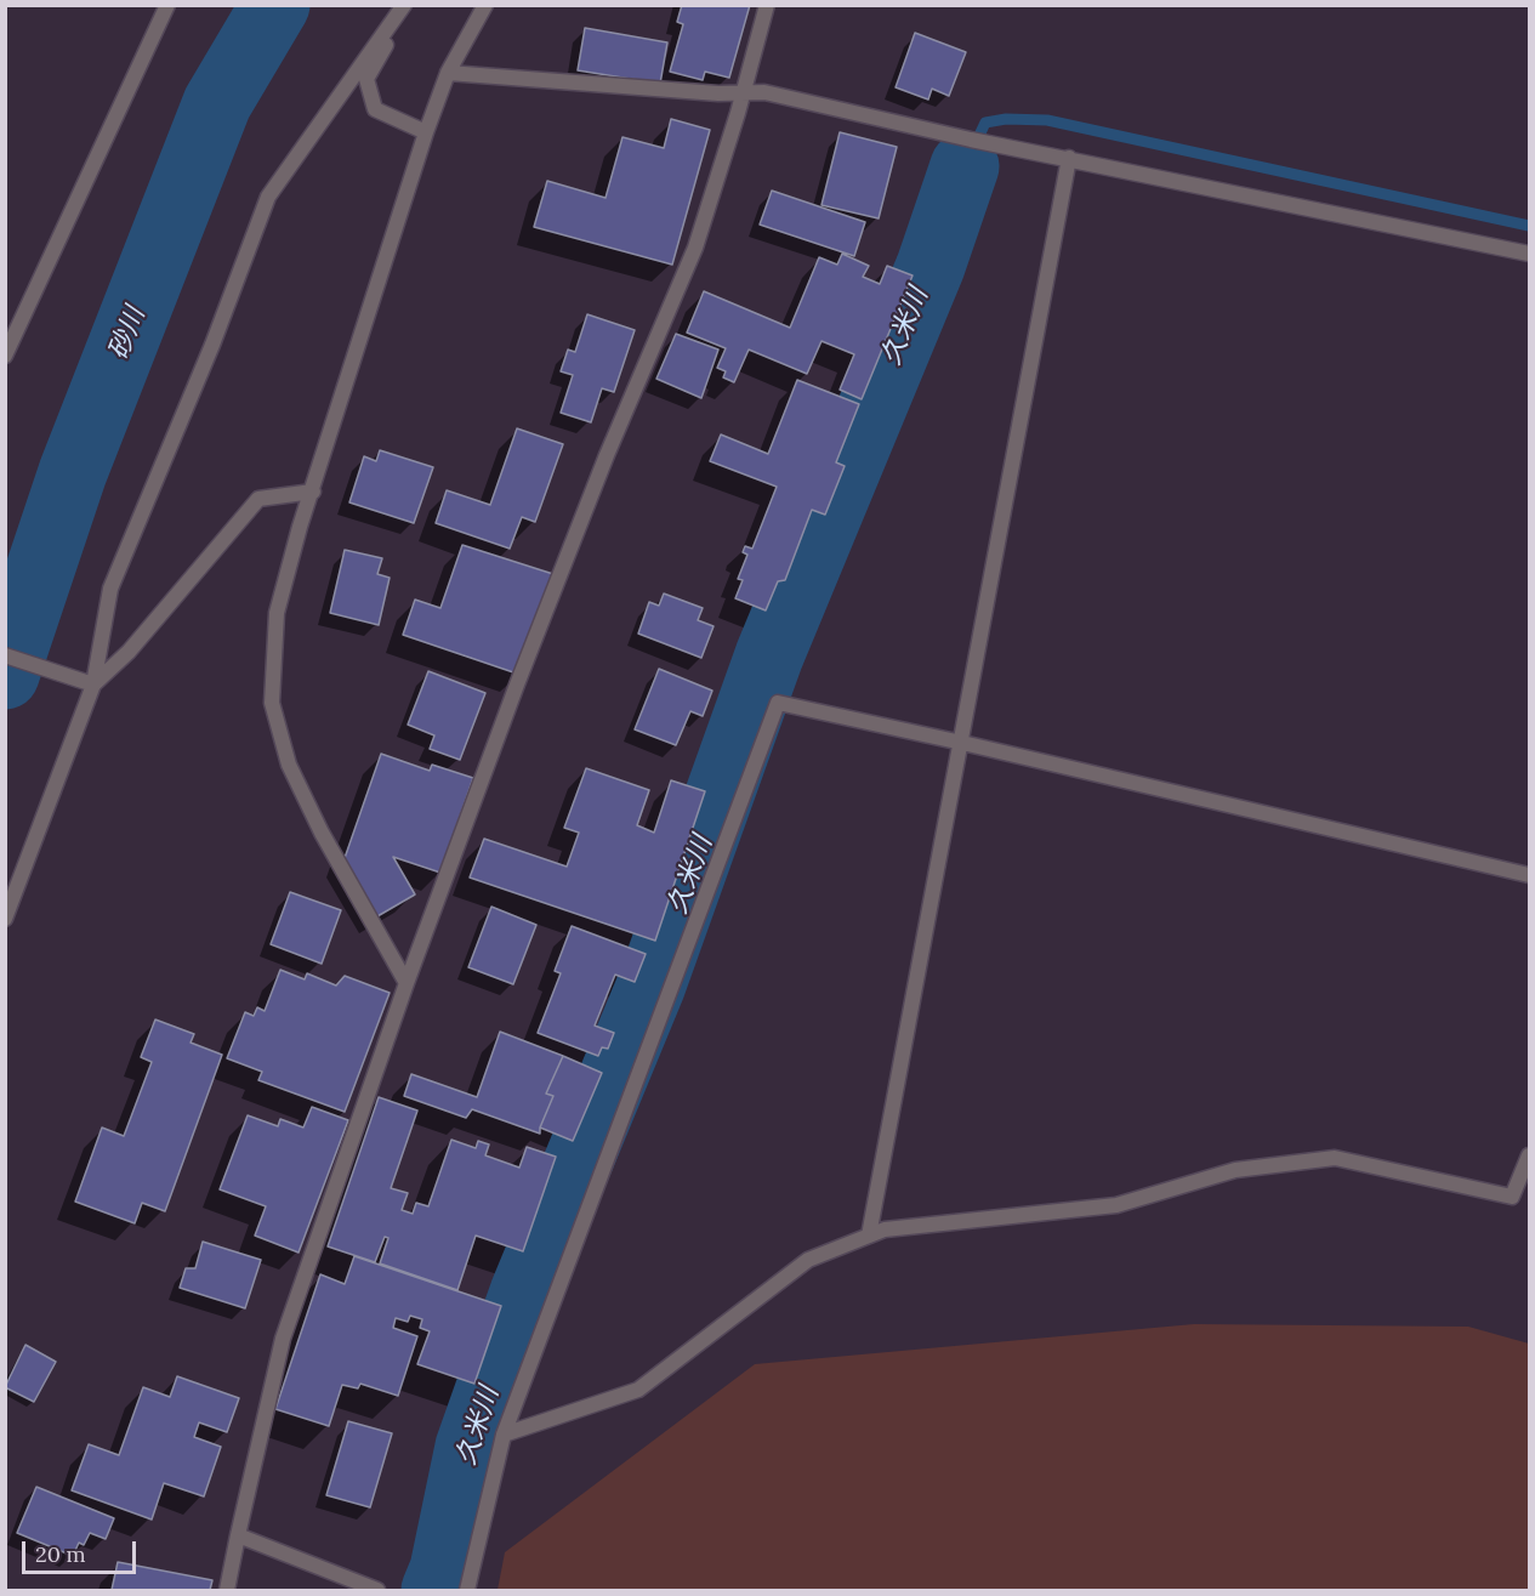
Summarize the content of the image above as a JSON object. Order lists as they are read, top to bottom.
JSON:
{
  "water": ["久米川", "砂川"],
  "scale_bar": "20 m"
}
